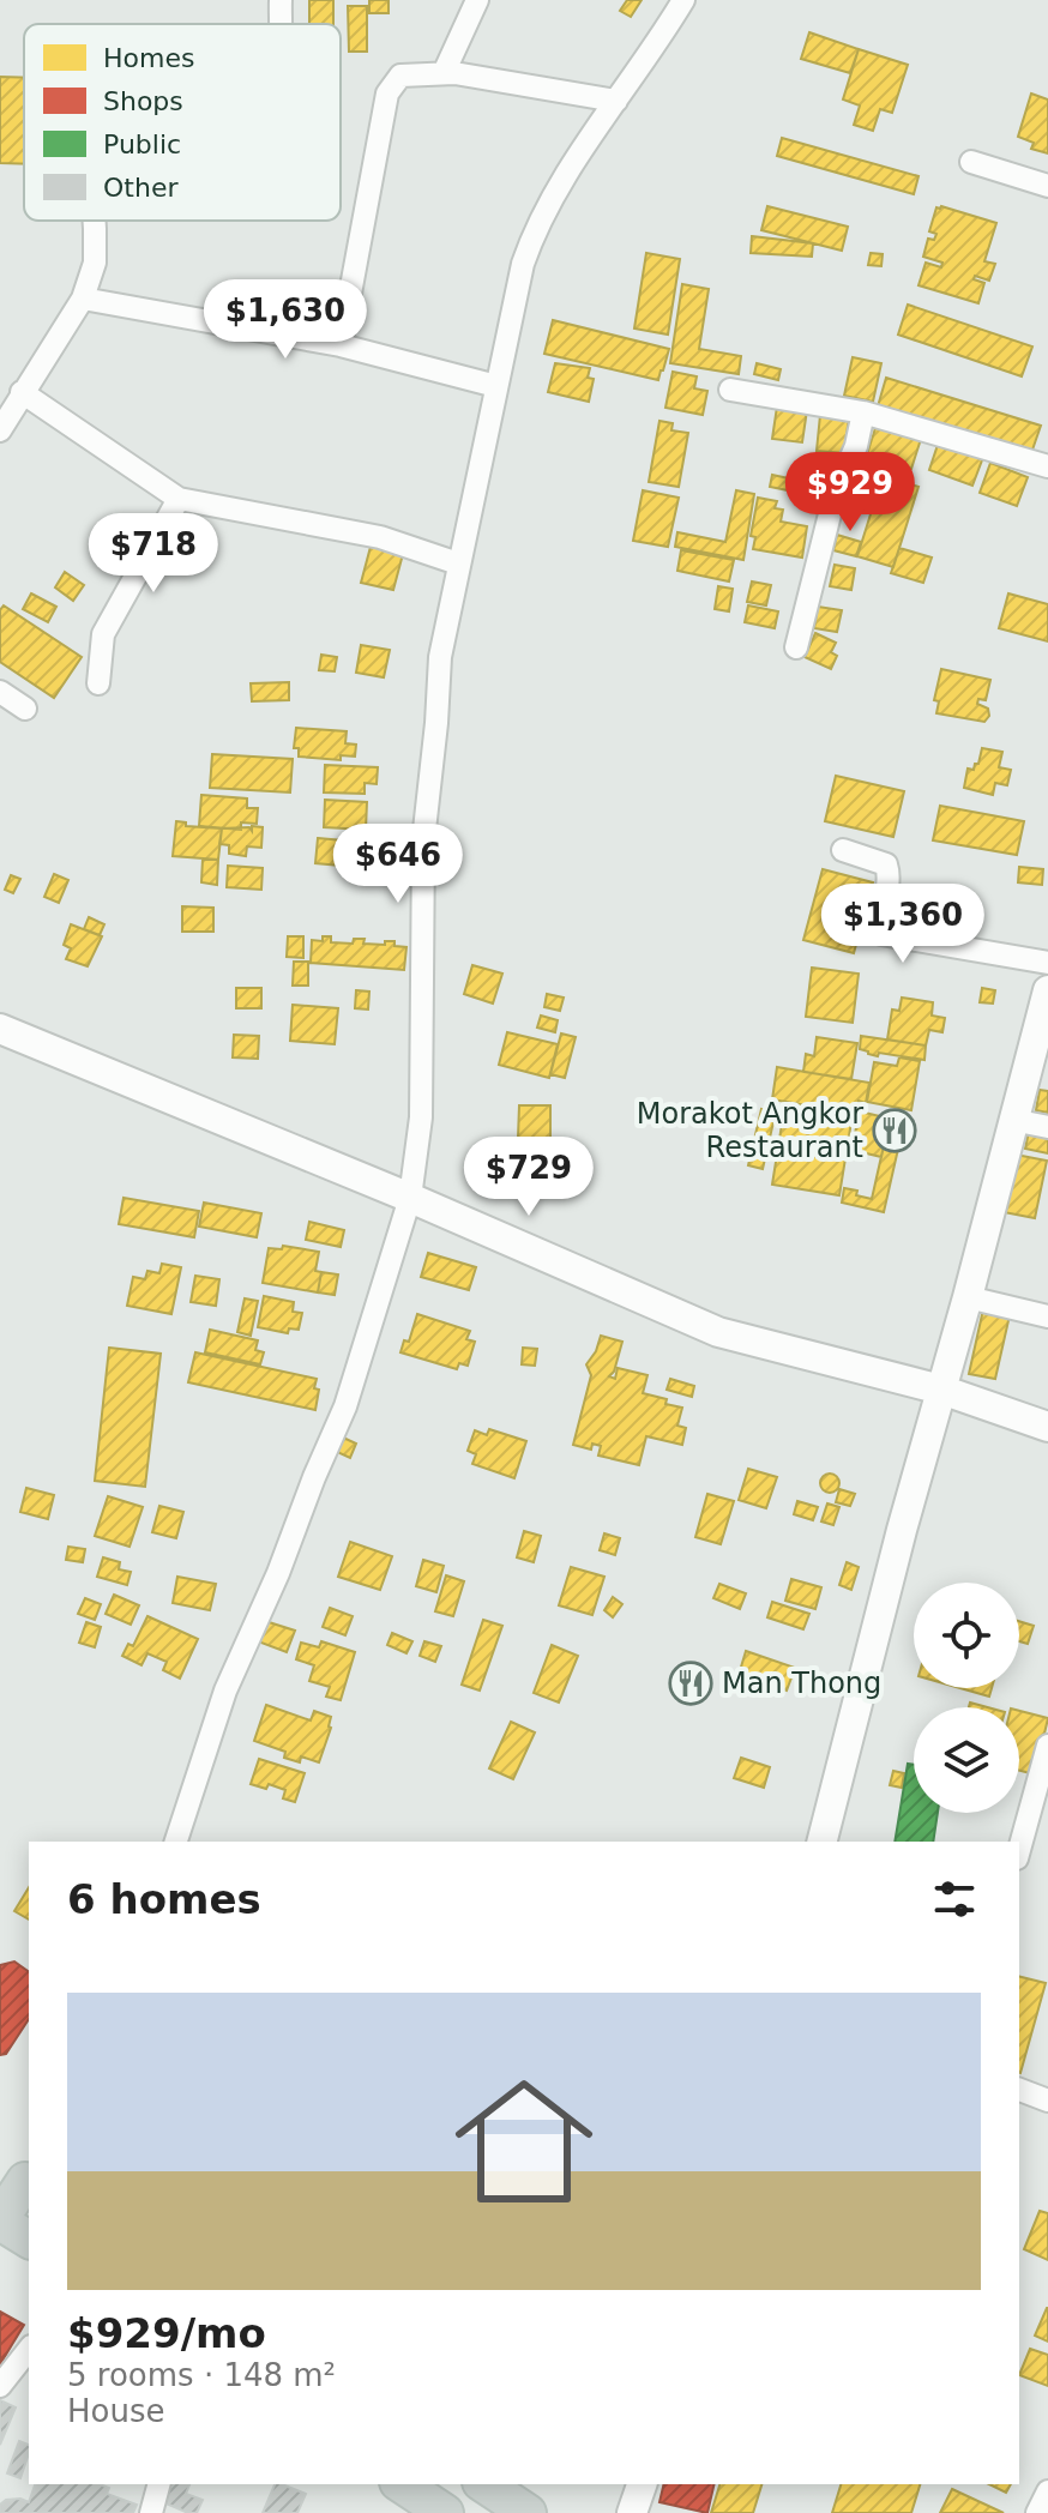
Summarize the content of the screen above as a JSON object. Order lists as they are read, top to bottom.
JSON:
{
  "places": {
    "restaurant": ["Morakot Angkor Restaurant", "Man Thong"]
  },
  "legend": [
    "Homes",
    "Shops",
    "Public",
    "Other"
  ],
  "page": {
    "price": [
      "$1,630",
      "$929",
      "$718",
      "$646",
      "$1,360",
      "$729"
    ],
    "heading": "6 homes",
    "list": [
      {
        "name": "$929/mo",
        "note": "5 rooms · 148 m² · House"
      }
    ]
  }
}
